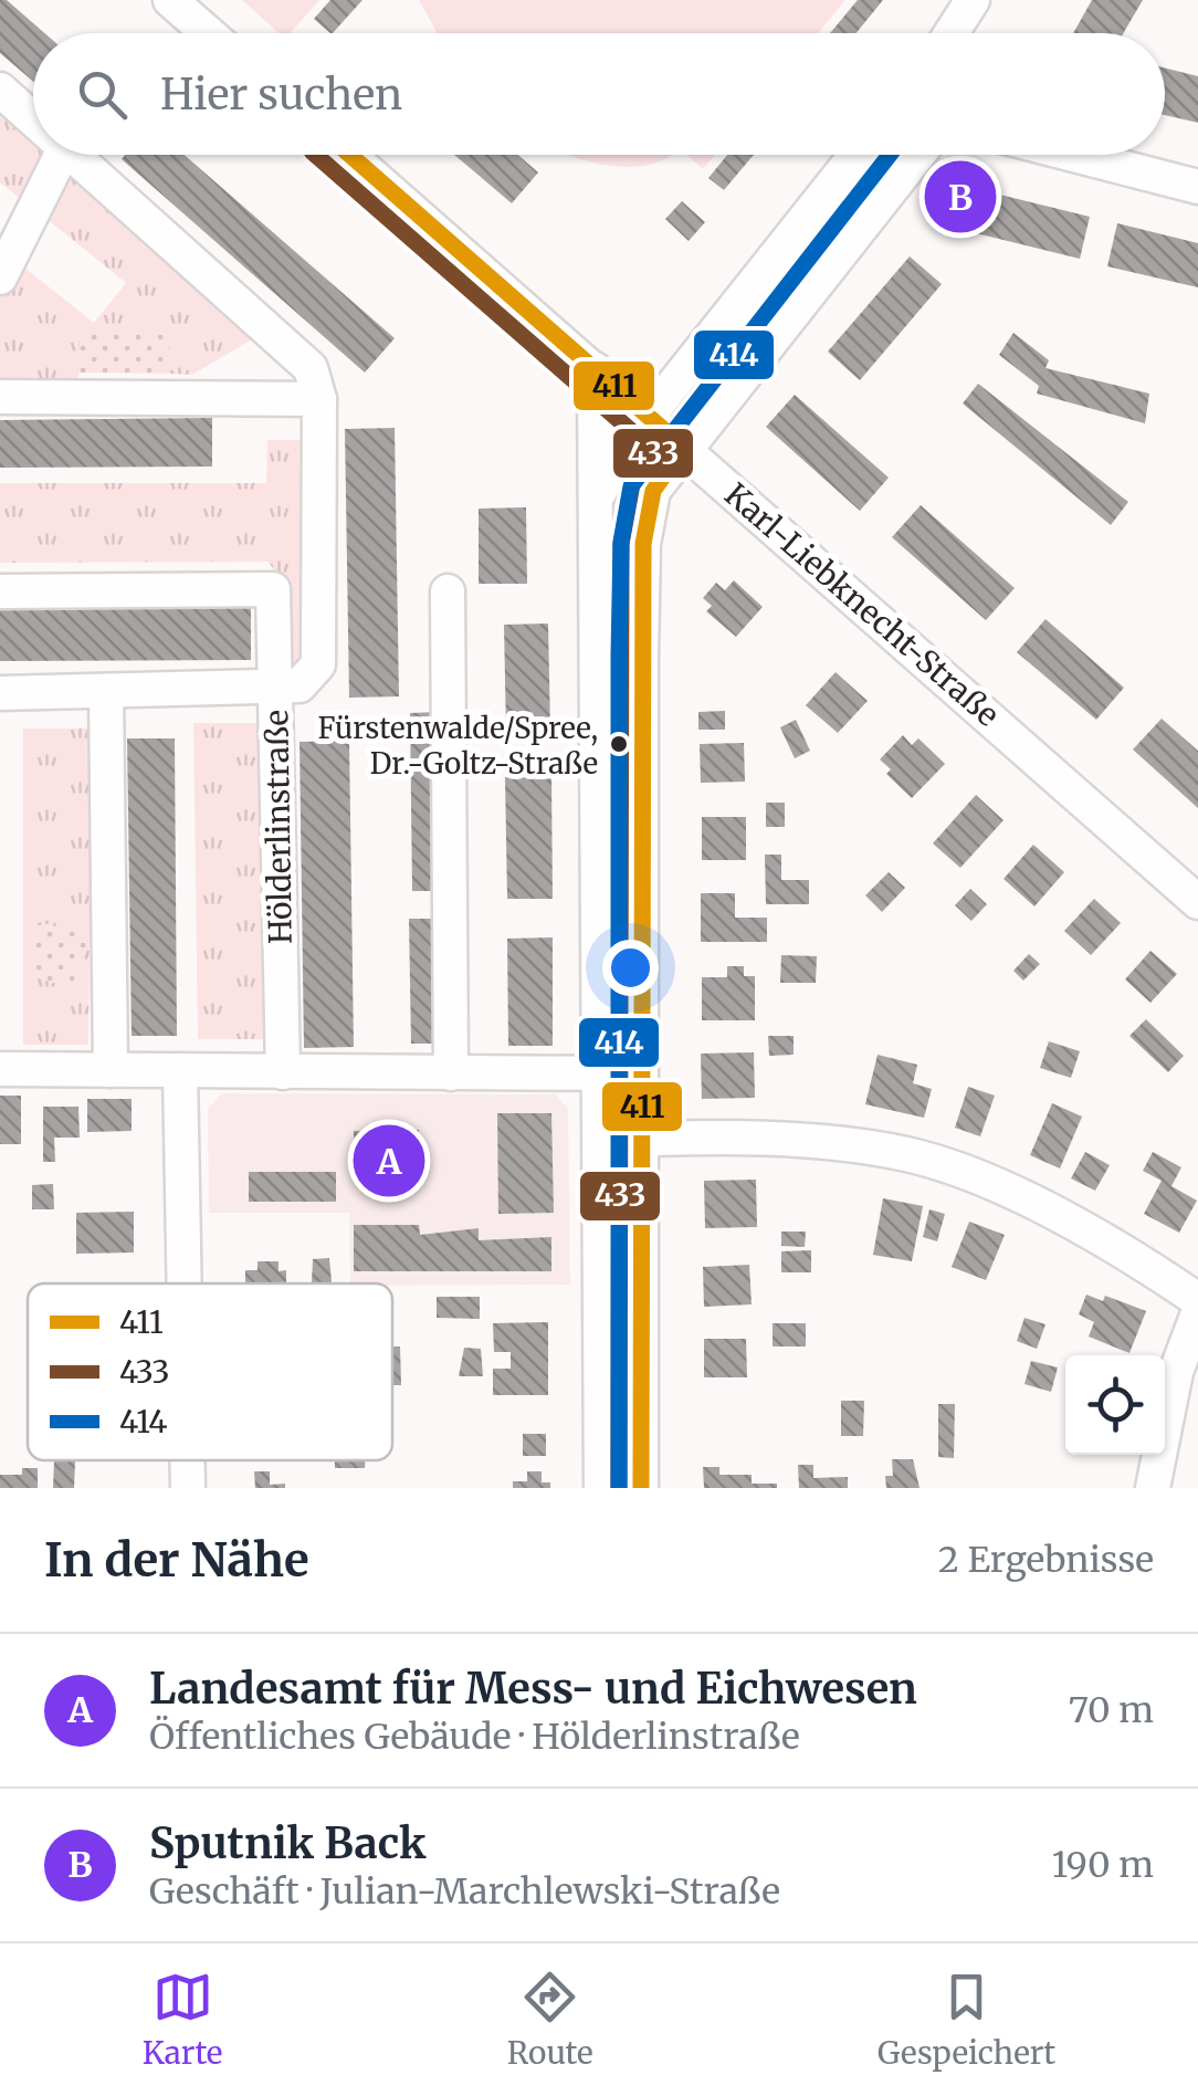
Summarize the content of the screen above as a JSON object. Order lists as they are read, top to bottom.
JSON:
{
  "streets": {
    "street": ["Karl-Liebknecht-Straße", "Hölderlinstraße"]
  },
  "places": ["Fürstenwalde/Spree, Dr.-Goltz-Straße"],
  "lines": ["transit line 411", "transit line 433", "transit line 414"],
  "legend": ["411", "433", "414"],
  "page": {
    "search": "Hier suchen",
    "pins": ["B", "A"],
    "heading": ["In der Nähe", "2 Ergebnisse"],
    "list": [
      {
        "mark": "A",
        "name": "Landesamt für Mess- und Eichwesen",
        "note": "Öffentliches Gebäude · Hölderlinstraße",
        "value": "70 m"
      },
      {
        "mark": "B",
        "name": "Sputnik Back",
        "note": "Geschäft · Julian-Marchlewski-Straße",
        "value": "190 m"
      }
    ],
    "nav": ["Karte", "Route", "Gespeichert"]
  }
}
